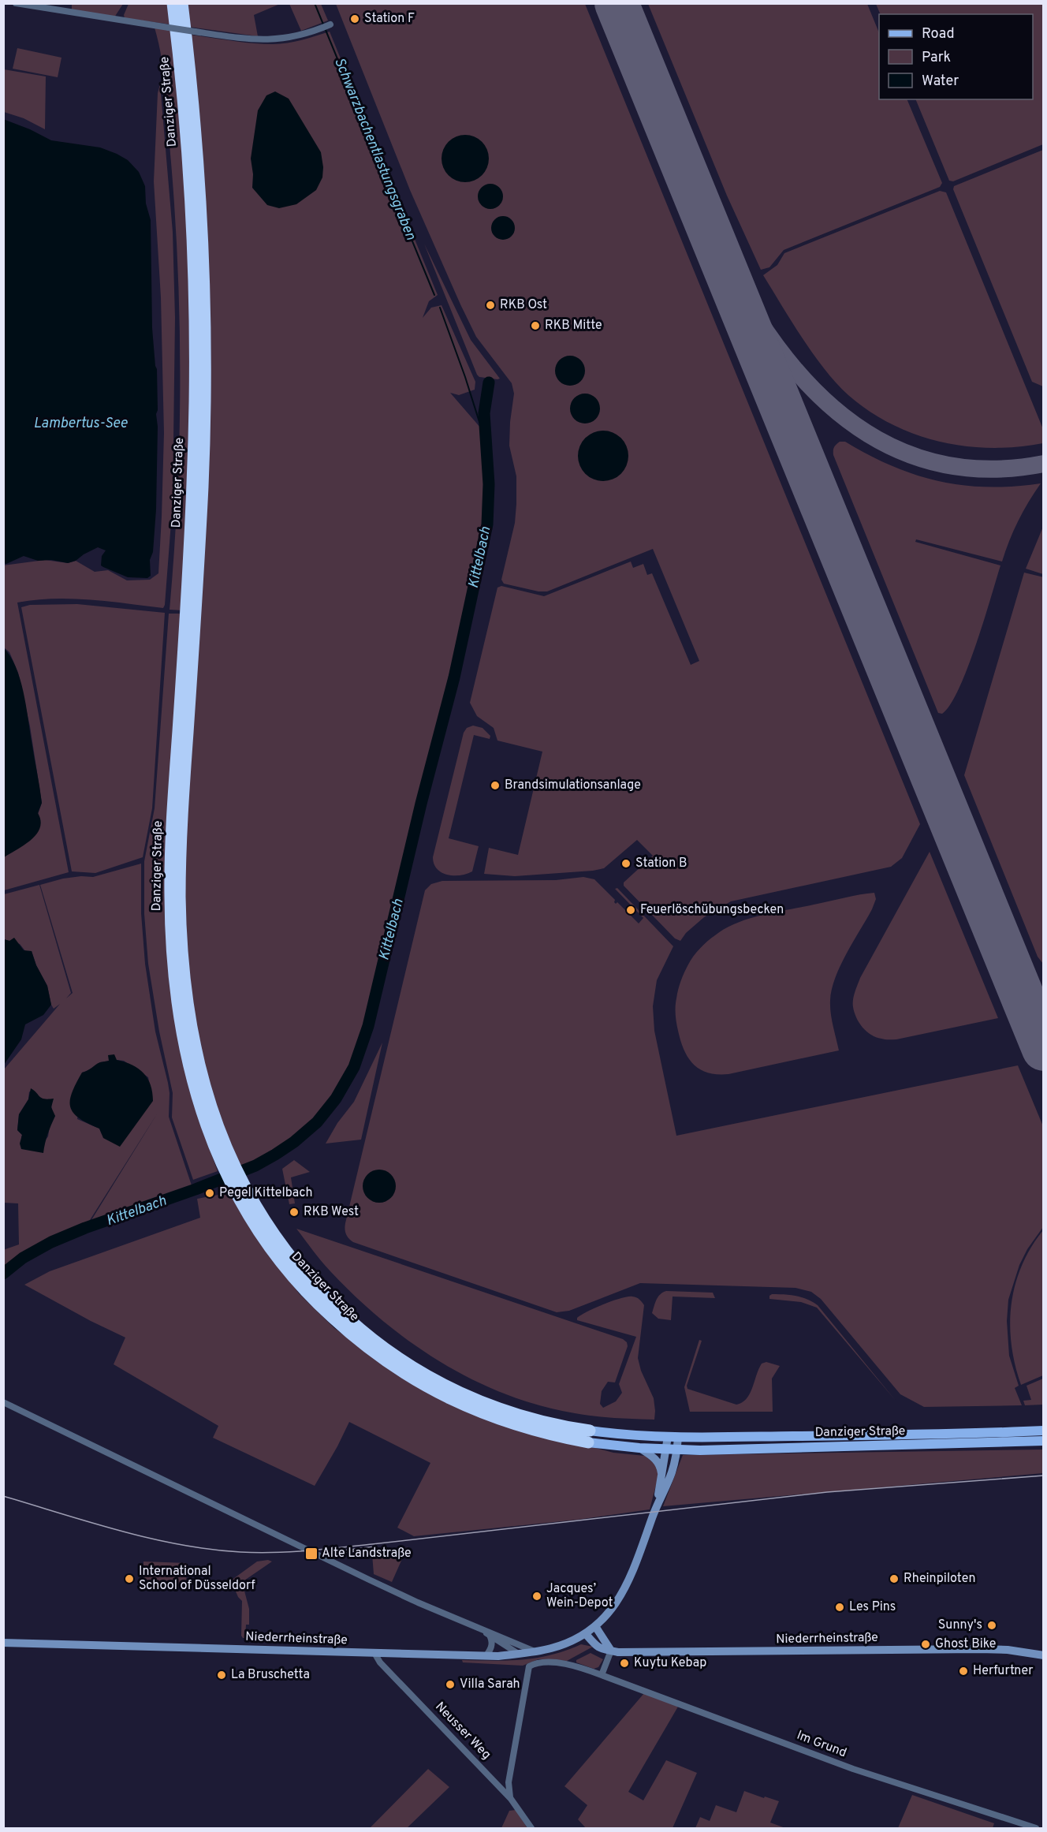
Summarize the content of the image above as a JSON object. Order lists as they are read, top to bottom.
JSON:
{
  "streets": {
    "highway": ["Danziger Straße"],
    "main road": ["Niederrheinstraße"],
    "street": ["Neusser Weg", "Im Grund"]
  },
  "crossings": [
    ["Niederrheinstraße", "Neusser Weg"]
  ],
  "water": ["Schwarzbachentlastungsgraben", "Lambertus-See", "Kittelbach"],
  "places": {
    "other": [
      "Station F",
      "RKB Ost",
      "RKB Mitte",
      "Brandsimulationsanlage",
      "Station B",
      "Feuerlöschübungsbecken",
      "Pegel Kittelbach",
      "RKB West",
      "International School of Düsseldorf",
      "Rheinpiloten",
      "Jacques’ Wein-Depot",
      "Les Pins",
      "Sunny's",
      "Ghost Bike",
      "Kuytu Kebap",
      "Herfurtner",
      "La Bruschetta",
      "Villa Sarah"
    ],
    "transit": ["Alte Landstraße"]
  },
  "legend": ["Road", "Park", "Water"]
}
